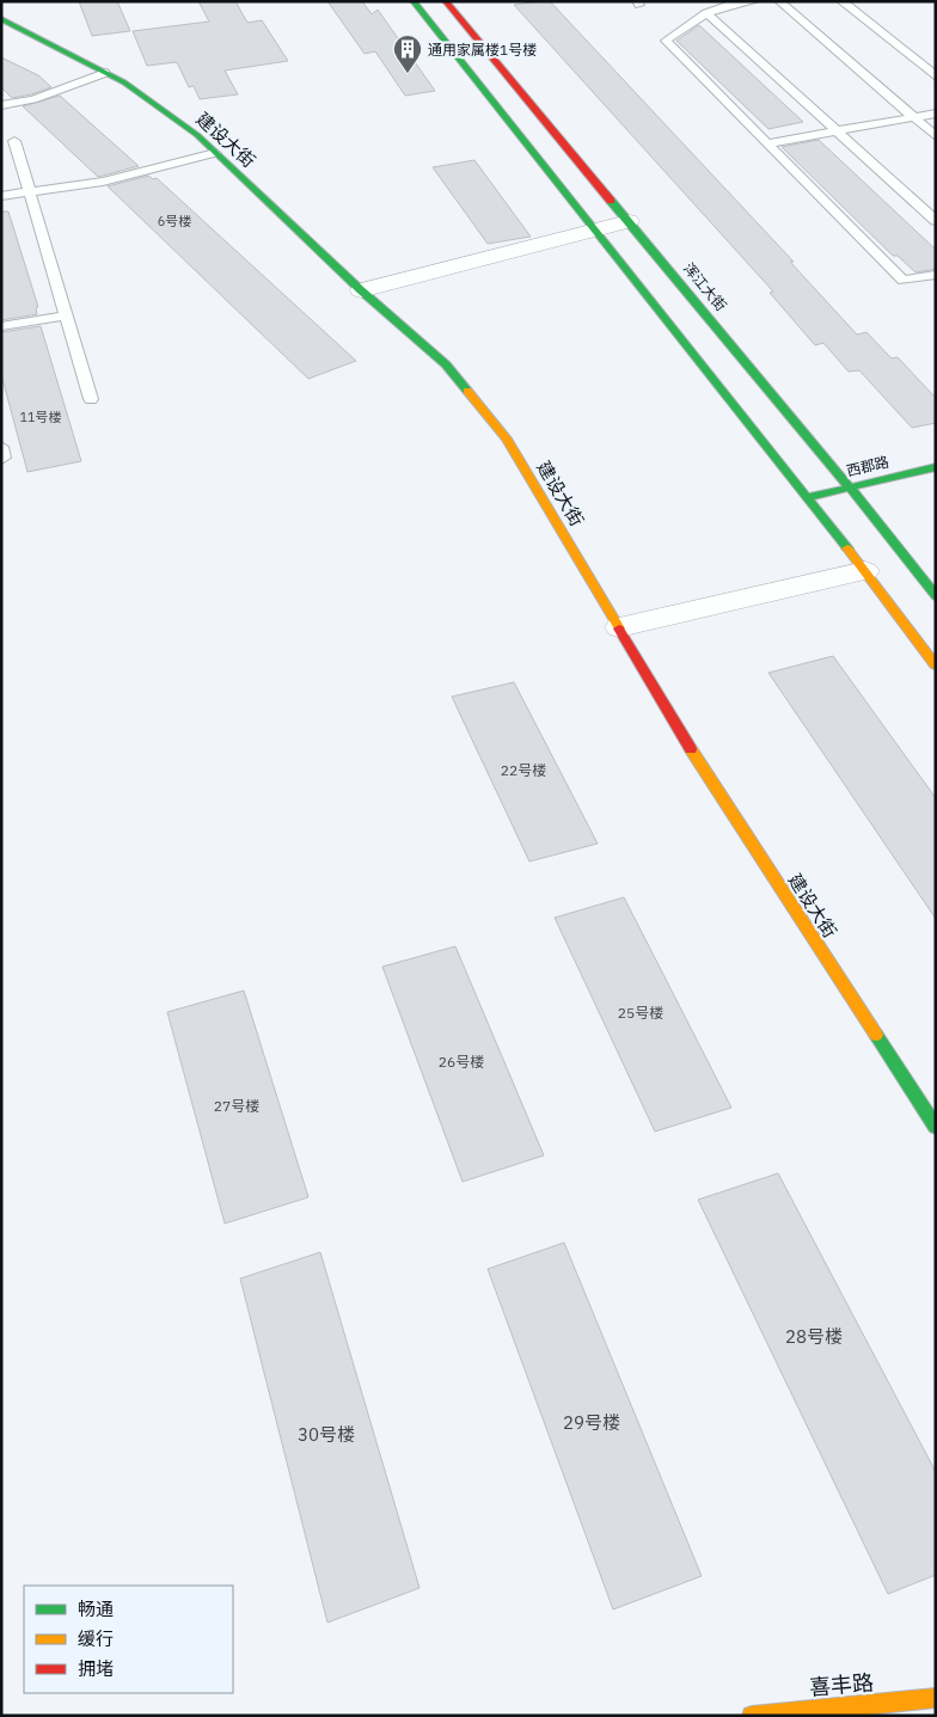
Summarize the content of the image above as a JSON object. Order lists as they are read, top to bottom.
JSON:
{
  "streets": {
    "main road": [
      "建设大街",
      "浑江大街",
      "西郡路",
      "喜丰路"
    ]
  },
  "crossings": [
    ["浑江大街", "西郡路"]
  ],
  "places": {
    "building": ["通用家属楼1号楼"]
  },
  "house_numbers": [
    "6号楼",
    "11号楼",
    "22号楼",
    "25号楼",
    "26号楼",
    "27号楼",
    "28号楼",
    "29号楼",
    "30号楼"
  ],
  "legend": ["畅通", "缓行", "拥堵"]
}
